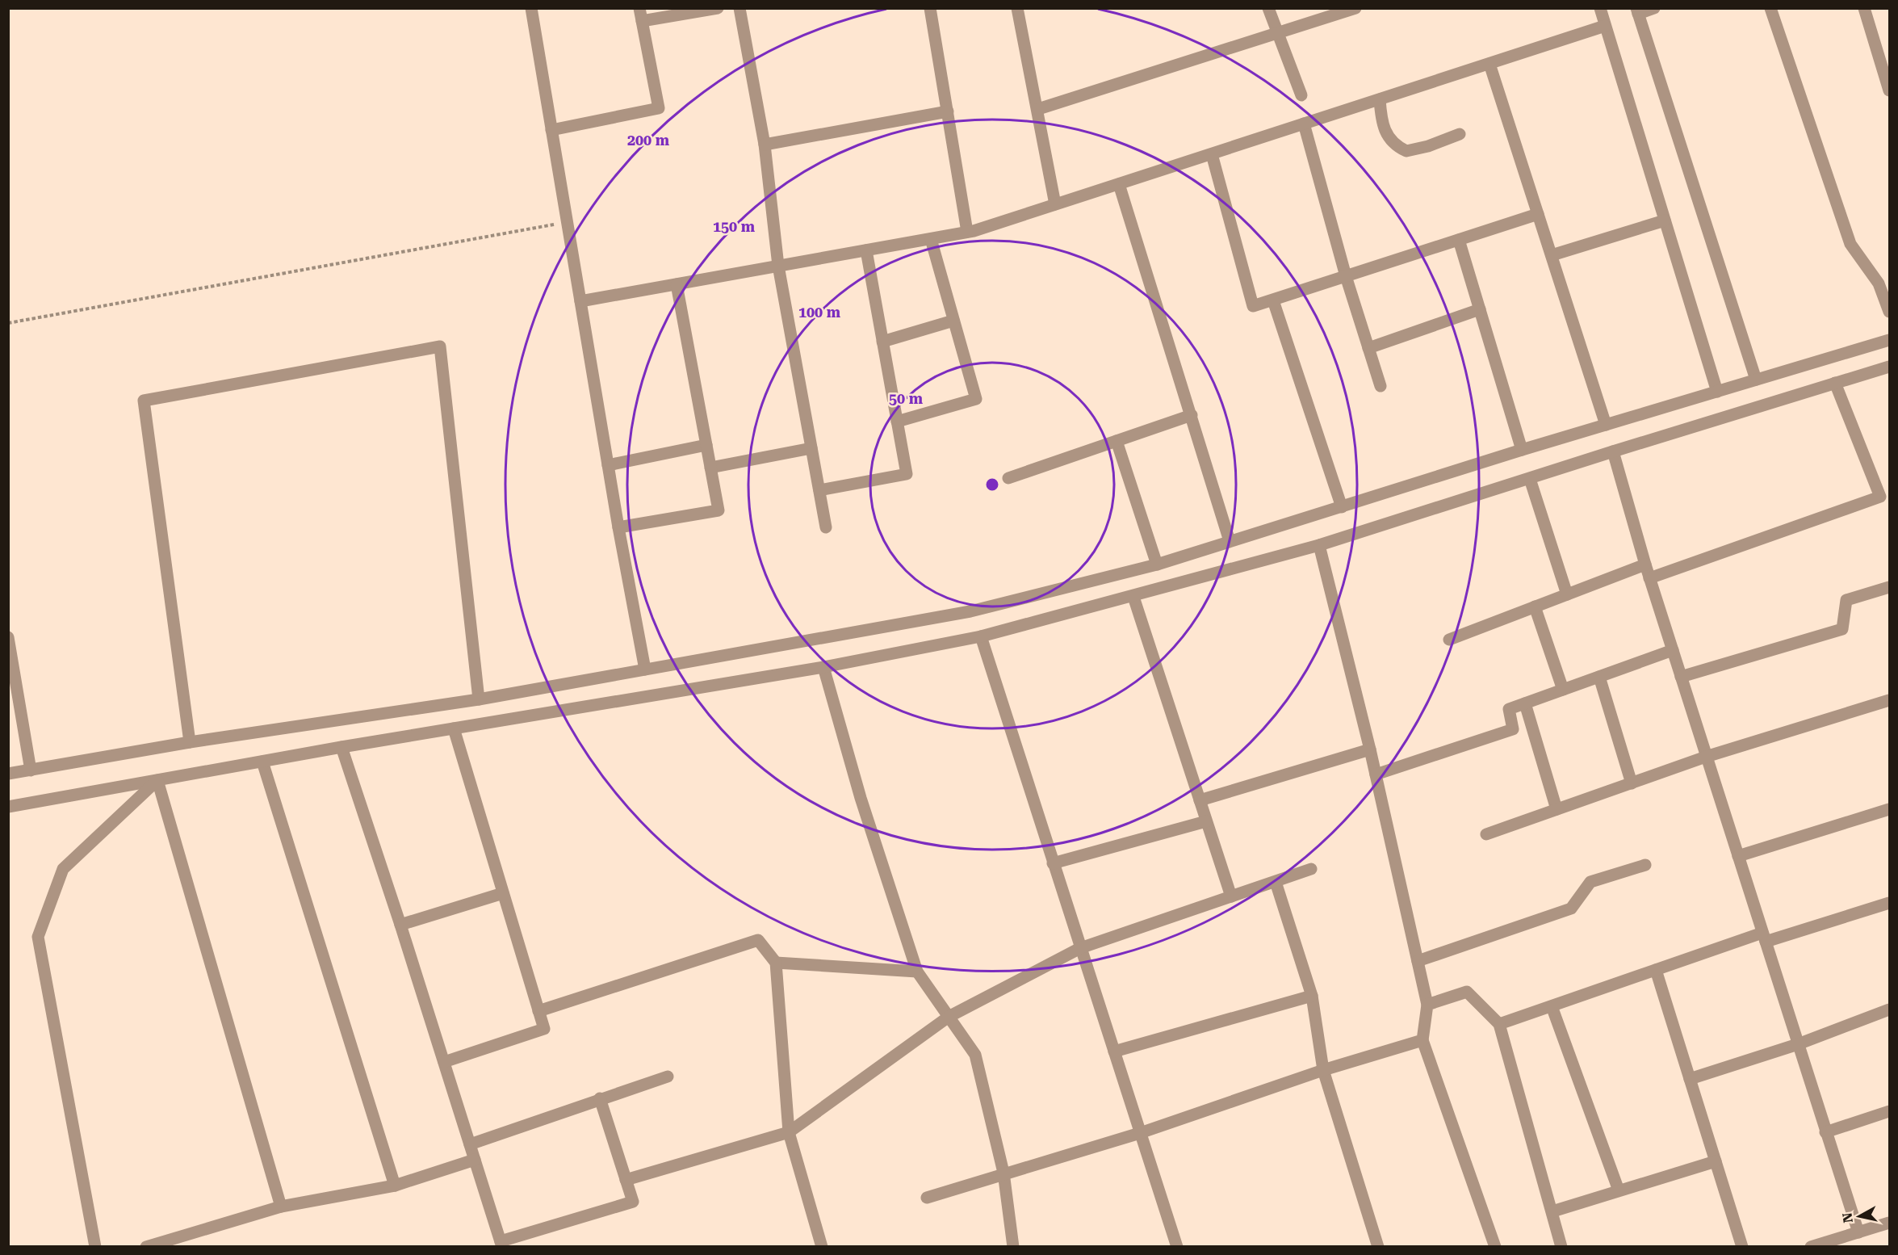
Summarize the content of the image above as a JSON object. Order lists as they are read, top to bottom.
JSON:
{
  "north": "left",
  "rings": [
    "200 m",
    "150 m",
    "100 m",
    "50 m"
  ]
}
